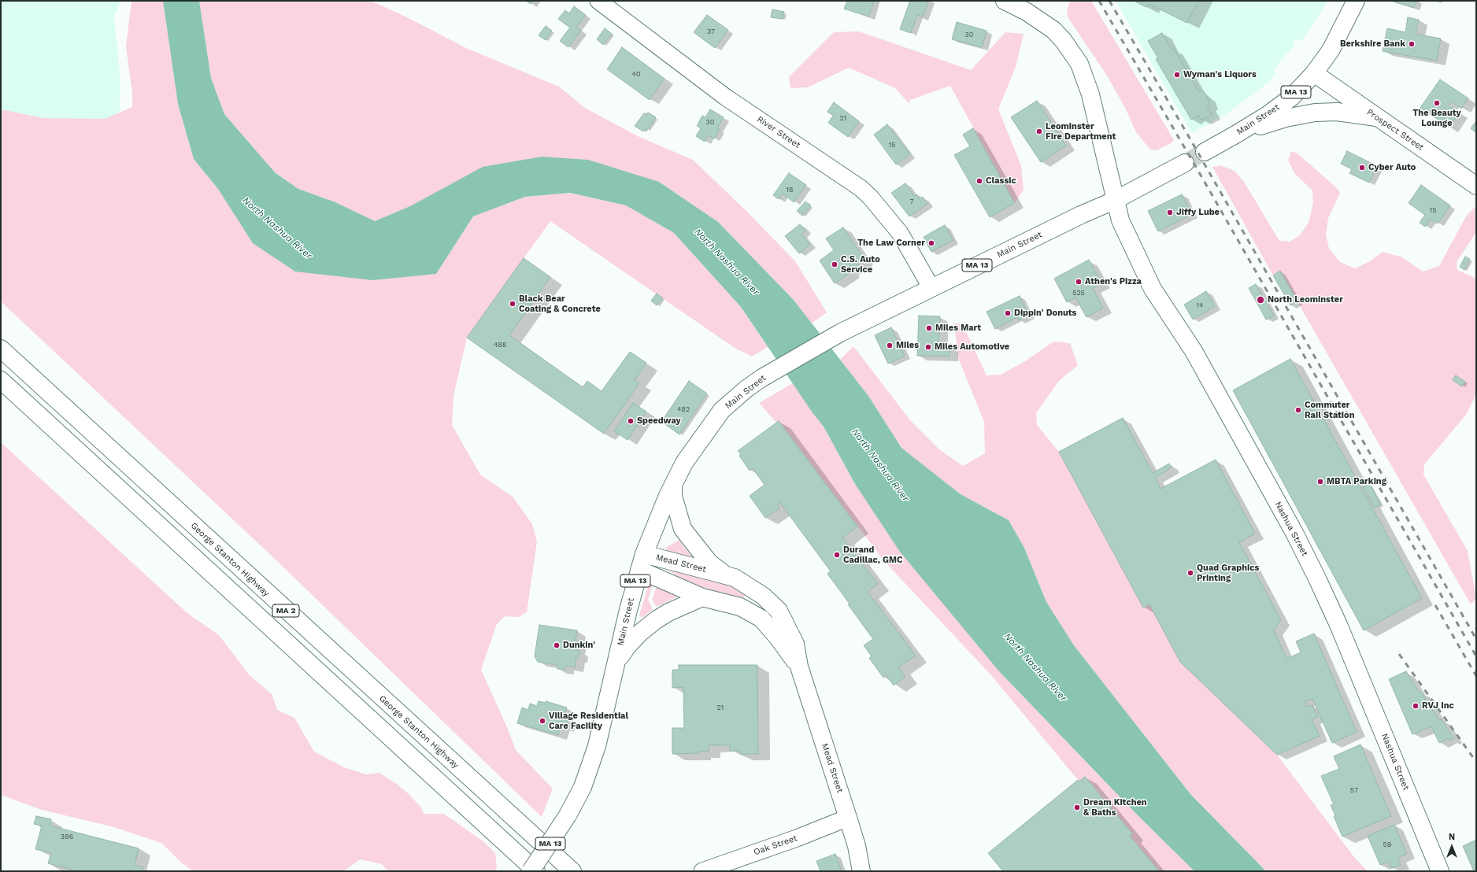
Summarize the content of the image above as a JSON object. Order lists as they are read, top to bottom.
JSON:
{
  "streets": {
    "main road": [
      "MA 13",
      "Main Street",
      "Prospect Street",
      "Nashua Street",
      "George Stanton Highway",
      "Mead Street",
      "MA 2"
    ],
    "street": ["River Street", "Oak Street"]
  },
  "crossings": [
    ["Main Street", "Prospect Street"],
    ["Main Street", "River Street"],
    ["Main Street", "Nashua Street"],
    ["Main Street", "Mead Street"],
    ["Mead Street", "Oak Street"]
  ],
  "water": ["North Nashua River"],
  "places": [
    "Berkshire Bank",
    "Wyman's Liquors",
    "The Beauty Lounge",
    "Leominster Fire Department",
    "Cyber Auto",
    "Classic",
    "Jiffy Lube",
    "The Law Corner",
    "C.S. Auto Service",
    "Athen's Pizza",
    "North Leominster",
    "Black Bear Coating & Concrete",
    "Dippin' Donuts",
    "Miles Mart",
    "Miles",
    "Miles Automotive",
    "Commuter Rail Station",
    "Speedway",
    "MBTA Parking",
    "Durand Cadillac, GMC",
    "Quad Graphics Printing",
    "Dunkin'",
    "RVJ Inc",
    "Village Residential Care Facility",
    "Dream Kitchen & Baths"
  ],
  "house_numbers": [
    "37",
    "30",
    "40",
    "21",
    "30",
    "15",
    "18",
    "7",
    "15",
    "525",
    "14",
    "488",
    "482",
    "21",
    "57",
    "386",
    "59"
  ],
  "north": "top"
}
